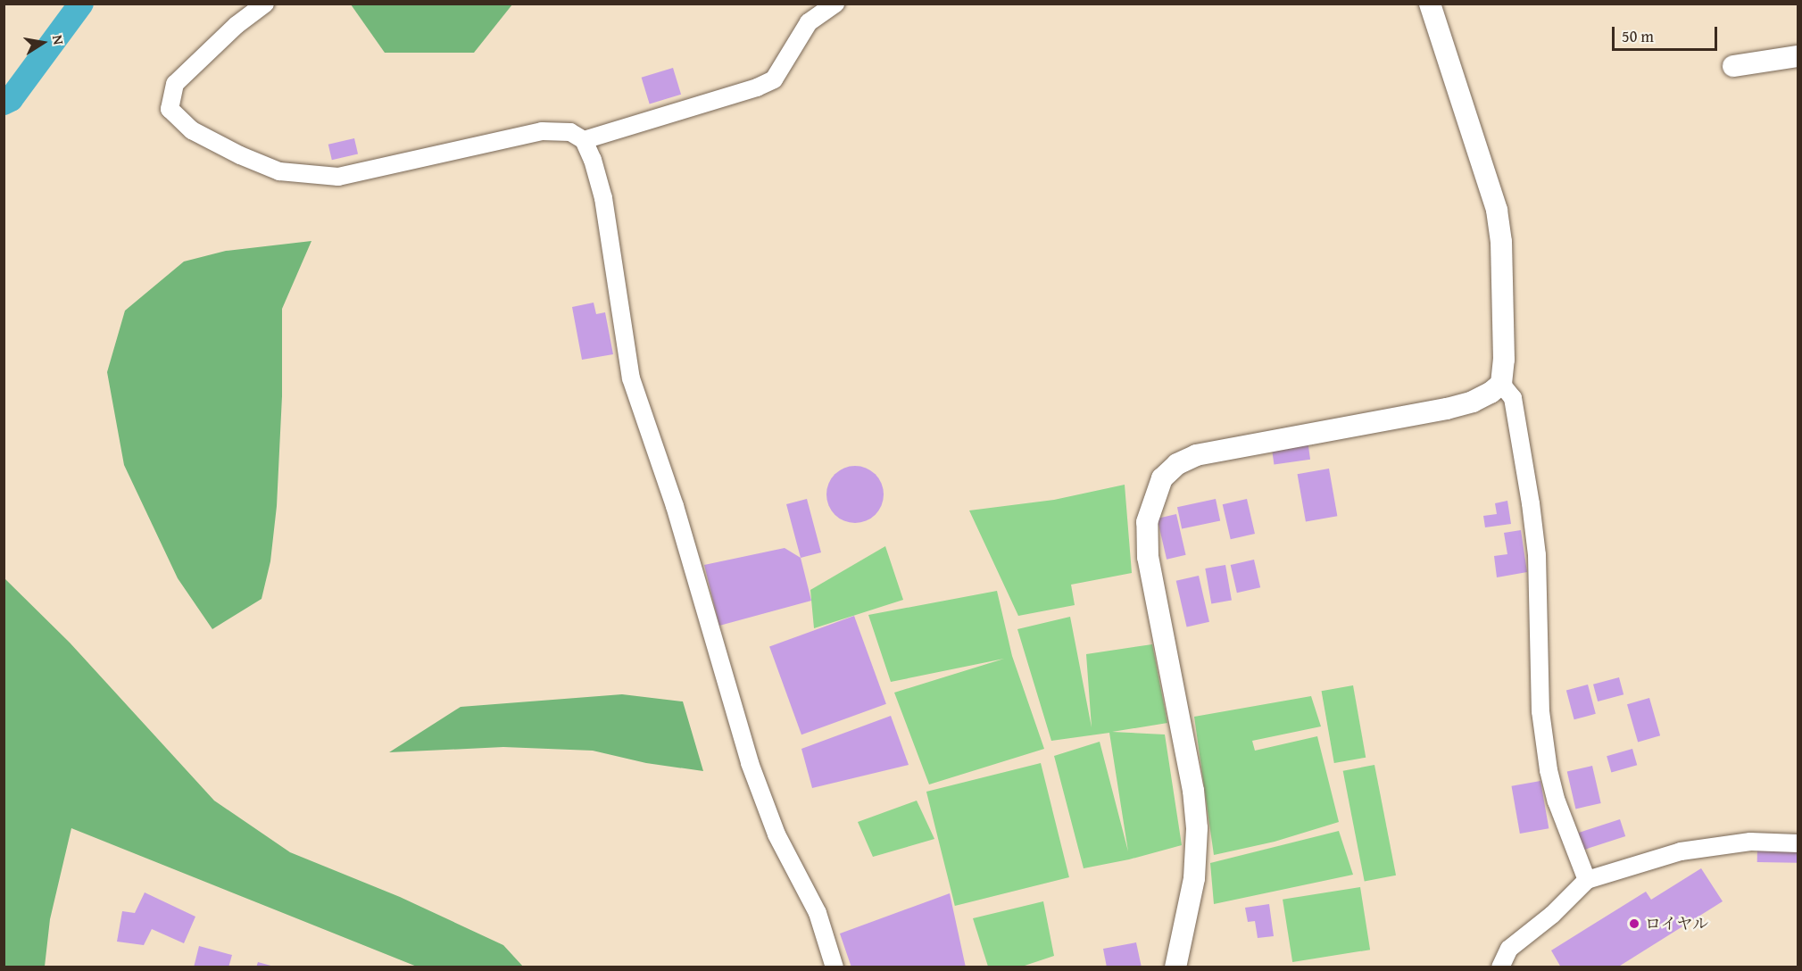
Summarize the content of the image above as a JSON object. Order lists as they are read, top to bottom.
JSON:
{
  "places": ["ロイヤル"],
  "scale_bar": "50 m",
  "north": "right"
}
